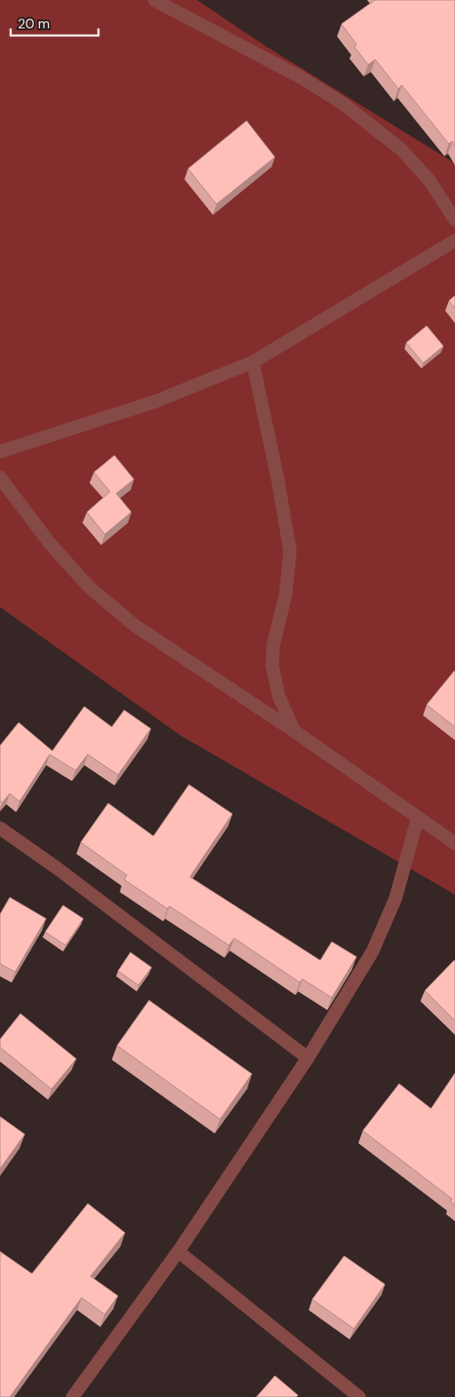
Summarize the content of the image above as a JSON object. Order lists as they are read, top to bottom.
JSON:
{
  "scale_bar": "20 m"
}
